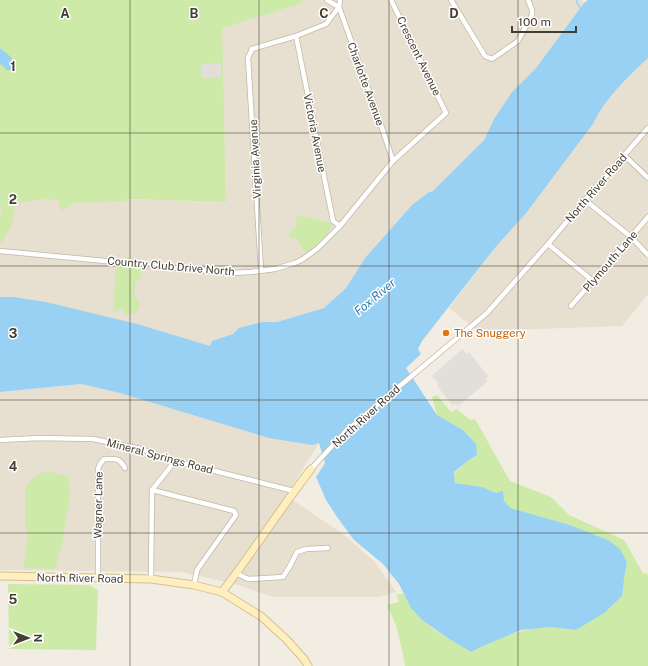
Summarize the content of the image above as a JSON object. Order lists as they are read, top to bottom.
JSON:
{
  "streets": {
    "street": [
      "Crescent Avenue",
      "Charlotte Avenue",
      "Victoria Avenue",
      "Virginia Avenue",
      "North River Road",
      "Plymouth Lane",
      "Country Club Drive North",
      "Mineral Springs Road",
      "Wagner Lane"
    ]
  },
  "crossings": [
    ["Crescent Avenue", "Country Club Drive North"],
    ["Charlotte Avenue", "Country Club Drive North"],
    ["Victoria Avenue", "Virginia Avenue"],
    ["Victoria Avenue", "Country Club Drive North"],
    ["Virginia Avenue", "Country Club Drive North"],
    ["North River Road", "Mineral Springs Road"],
    ["North River Road", "Wagner Lane"]
  ],
  "water": ["Fox River"],
  "places": ["The Snuggery"],
  "scale_bar": "100 m",
  "north": "right",
  "grid": {
    "columns": [
      "A",
      "B",
      "C",
      "D"
    ],
    "rows": [
      "1",
      "2",
      "3",
      "4",
      "5"
    ]
  }
}
